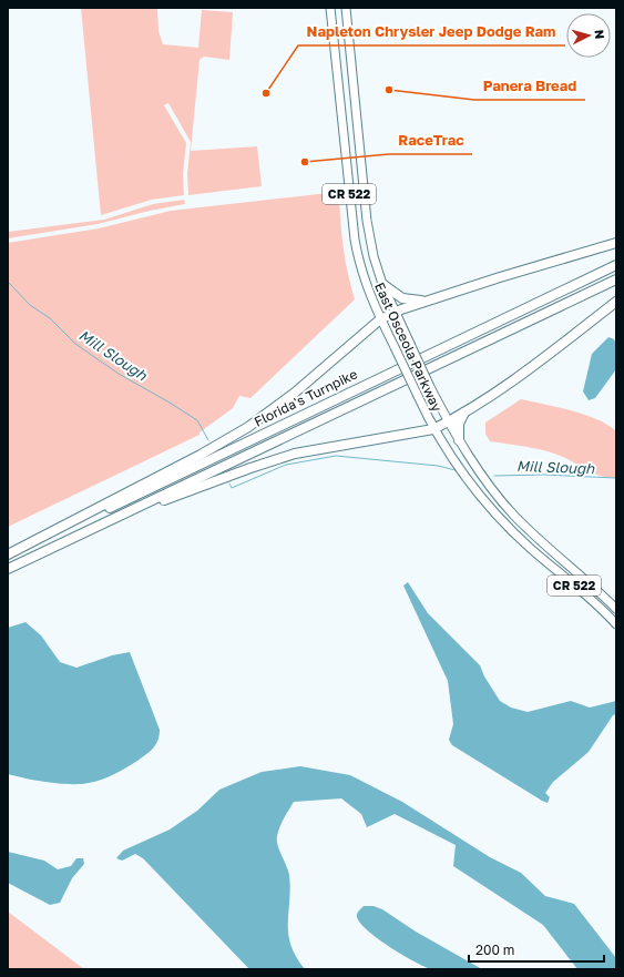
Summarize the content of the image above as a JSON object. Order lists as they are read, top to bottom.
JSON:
{
  "streets": {
    "highway": ["Florida's Turnpike"],
    "main road": ["CR 522", "East Osceola Parkway"]
  },
  "water": ["Mill Slough"],
  "places": ["Panera Bread", "Napleton Chrysler Jeep Dodge Ram", "RaceTrac"],
  "scale_bar": "200 m",
  "north": "right"
}
